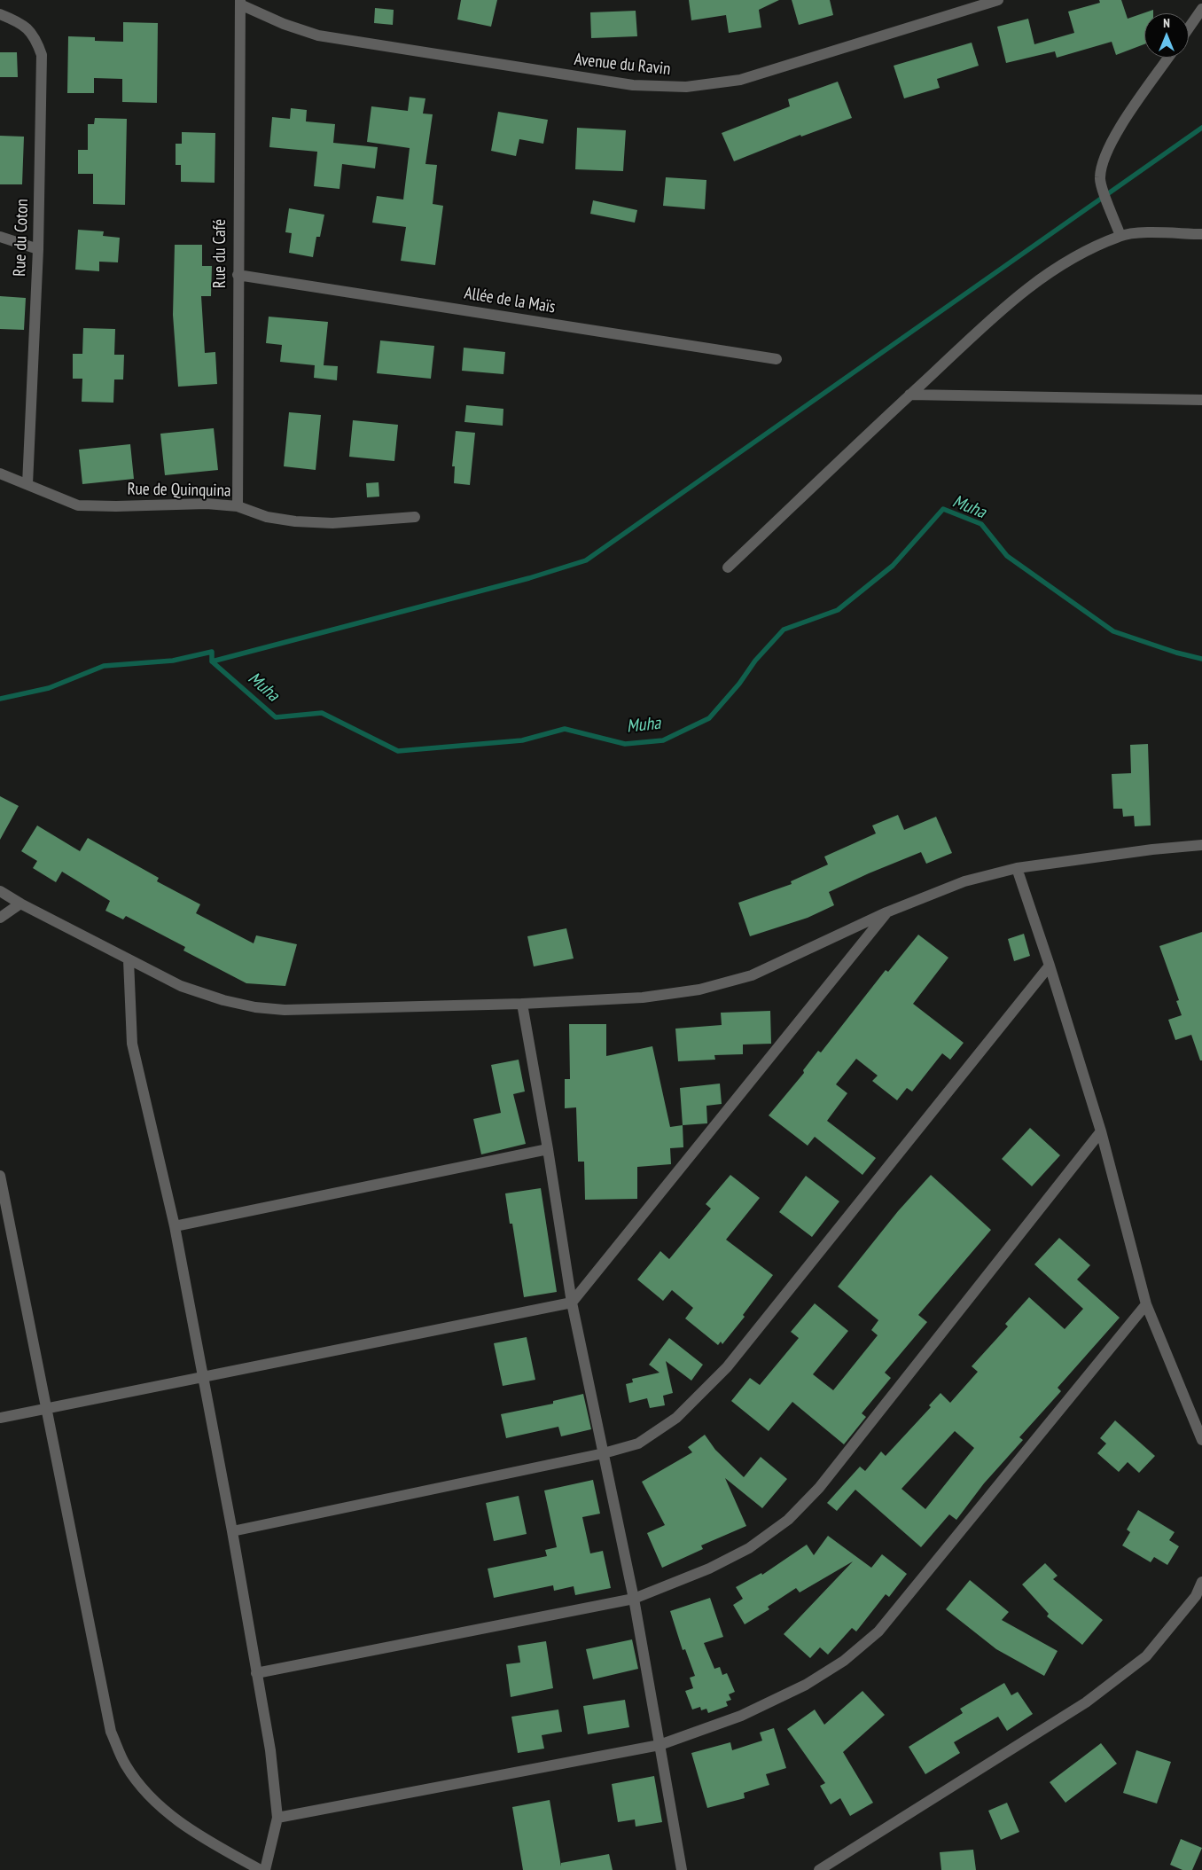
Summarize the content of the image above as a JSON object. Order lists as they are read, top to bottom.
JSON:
{
  "streets": {
    "street": [
      "Avenue du Ravin",
      "Rue du Coton",
      "Rue du Café",
      "Allée de la Maïs",
      "Rue de Quinquina"
    ]
  },
  "crossings": [
    ["Avenue du Ravin", "Rue du Café"],
    ["Rue du Coton", "Rue de Quinquina"],
    ["Rue du Café", "Allée de la Maïs"],
    ["Rue du Café", "Rue de Quinquina"]
  ],
  "water": ["Muha"],
  "north": "top"
}
